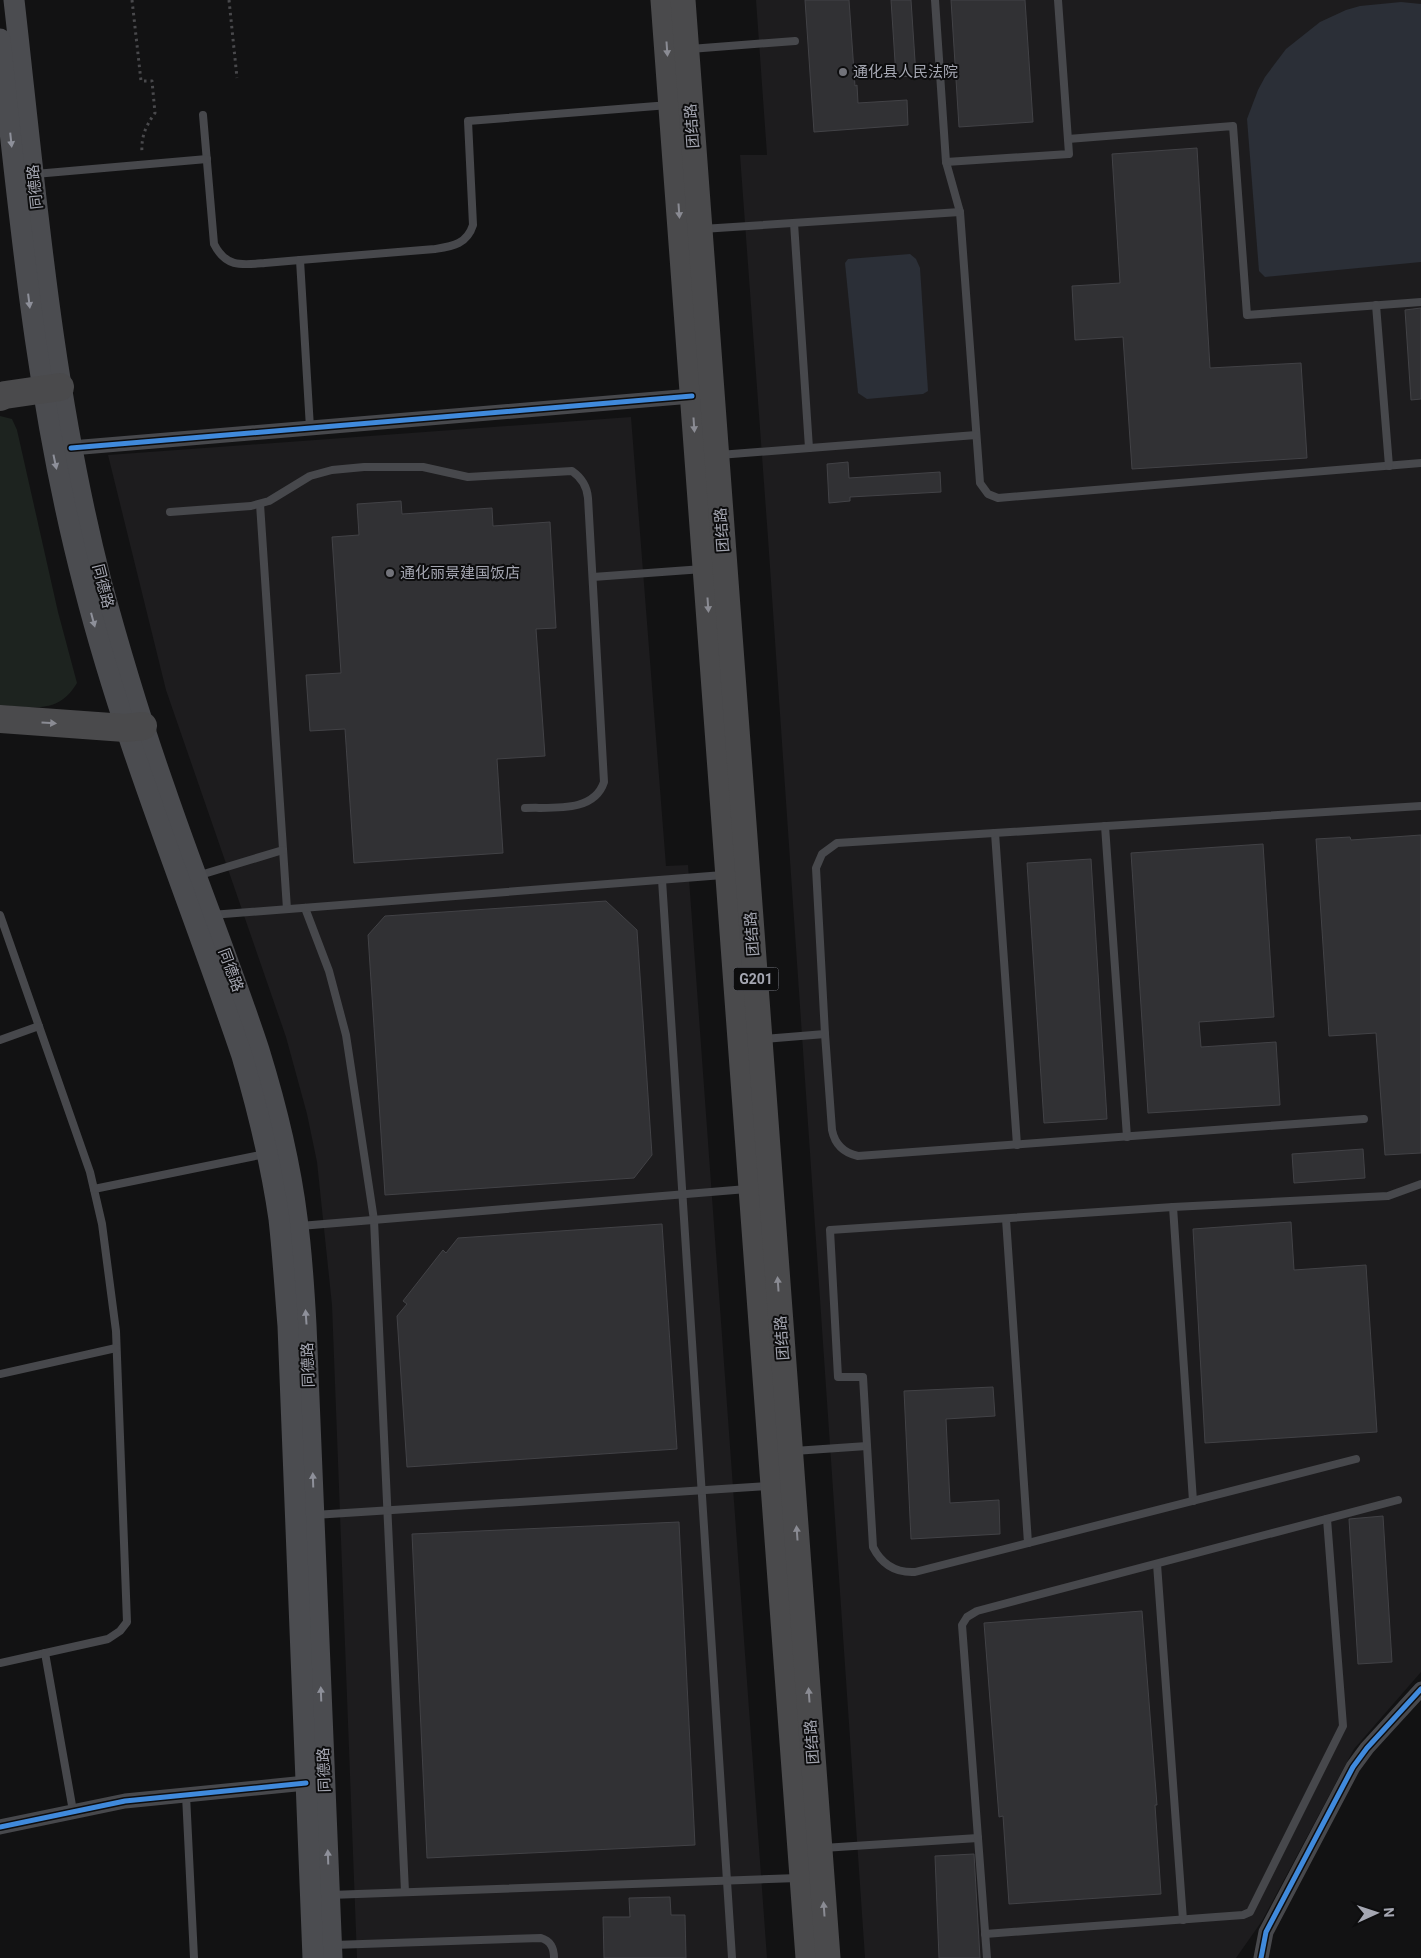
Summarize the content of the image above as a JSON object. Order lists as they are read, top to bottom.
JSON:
{
  "streets": {
    "highway": ["团结路", "G201"],
    "main road": ["同德路"]
  },
  "places": ["通化县人民法院", "通化丽景建国饭店"],
  "north": "right"
}
